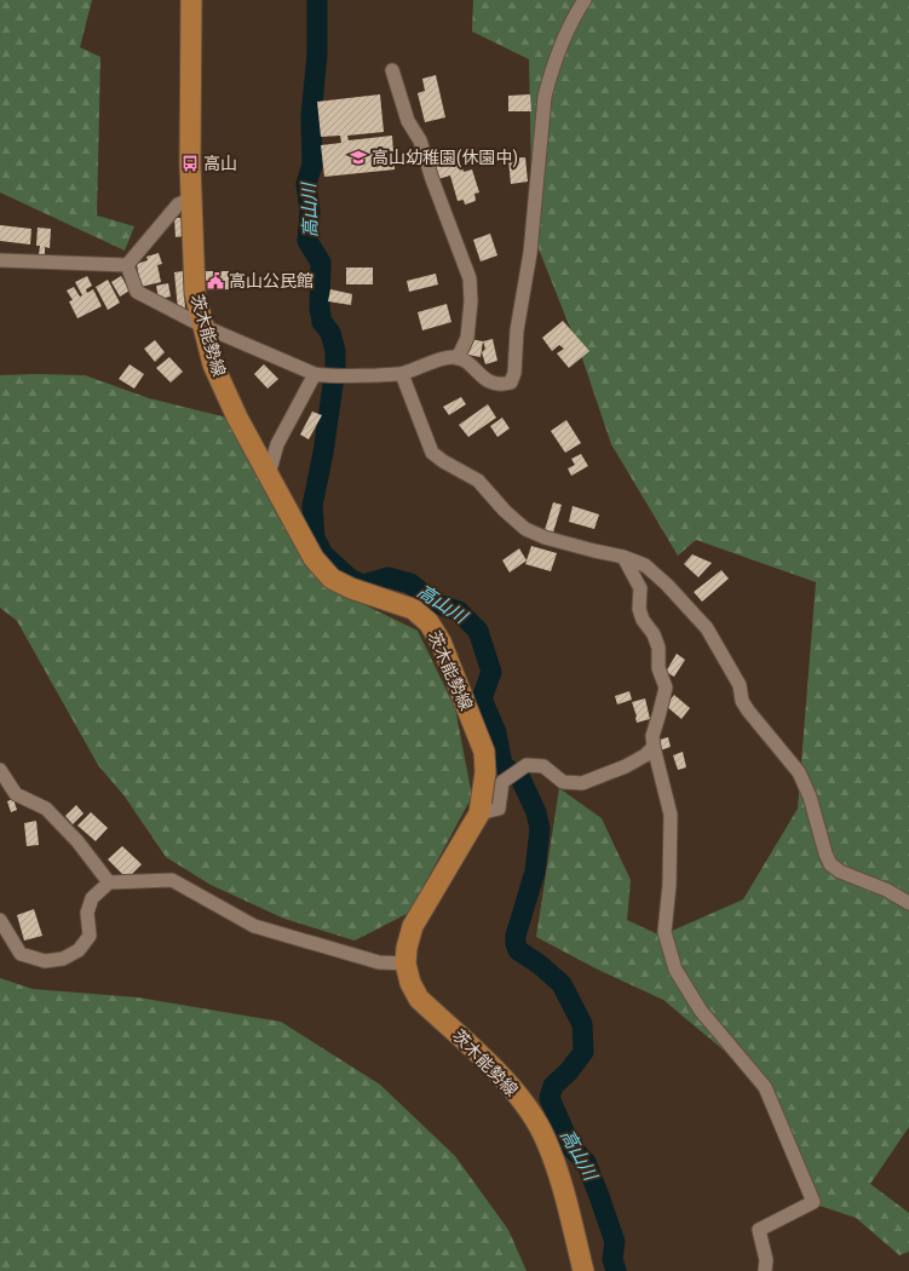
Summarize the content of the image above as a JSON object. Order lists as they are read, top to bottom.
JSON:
{
  "streets": {
    "main road": ["茨木能勢線"]
  },
  "water": ["高山川"],
  "places": {
    "school or university": ["高山幼稚園(休園中)"],
    "bus stop": ["高山"],
    "public building": ["高山公民館"]
  }
}
